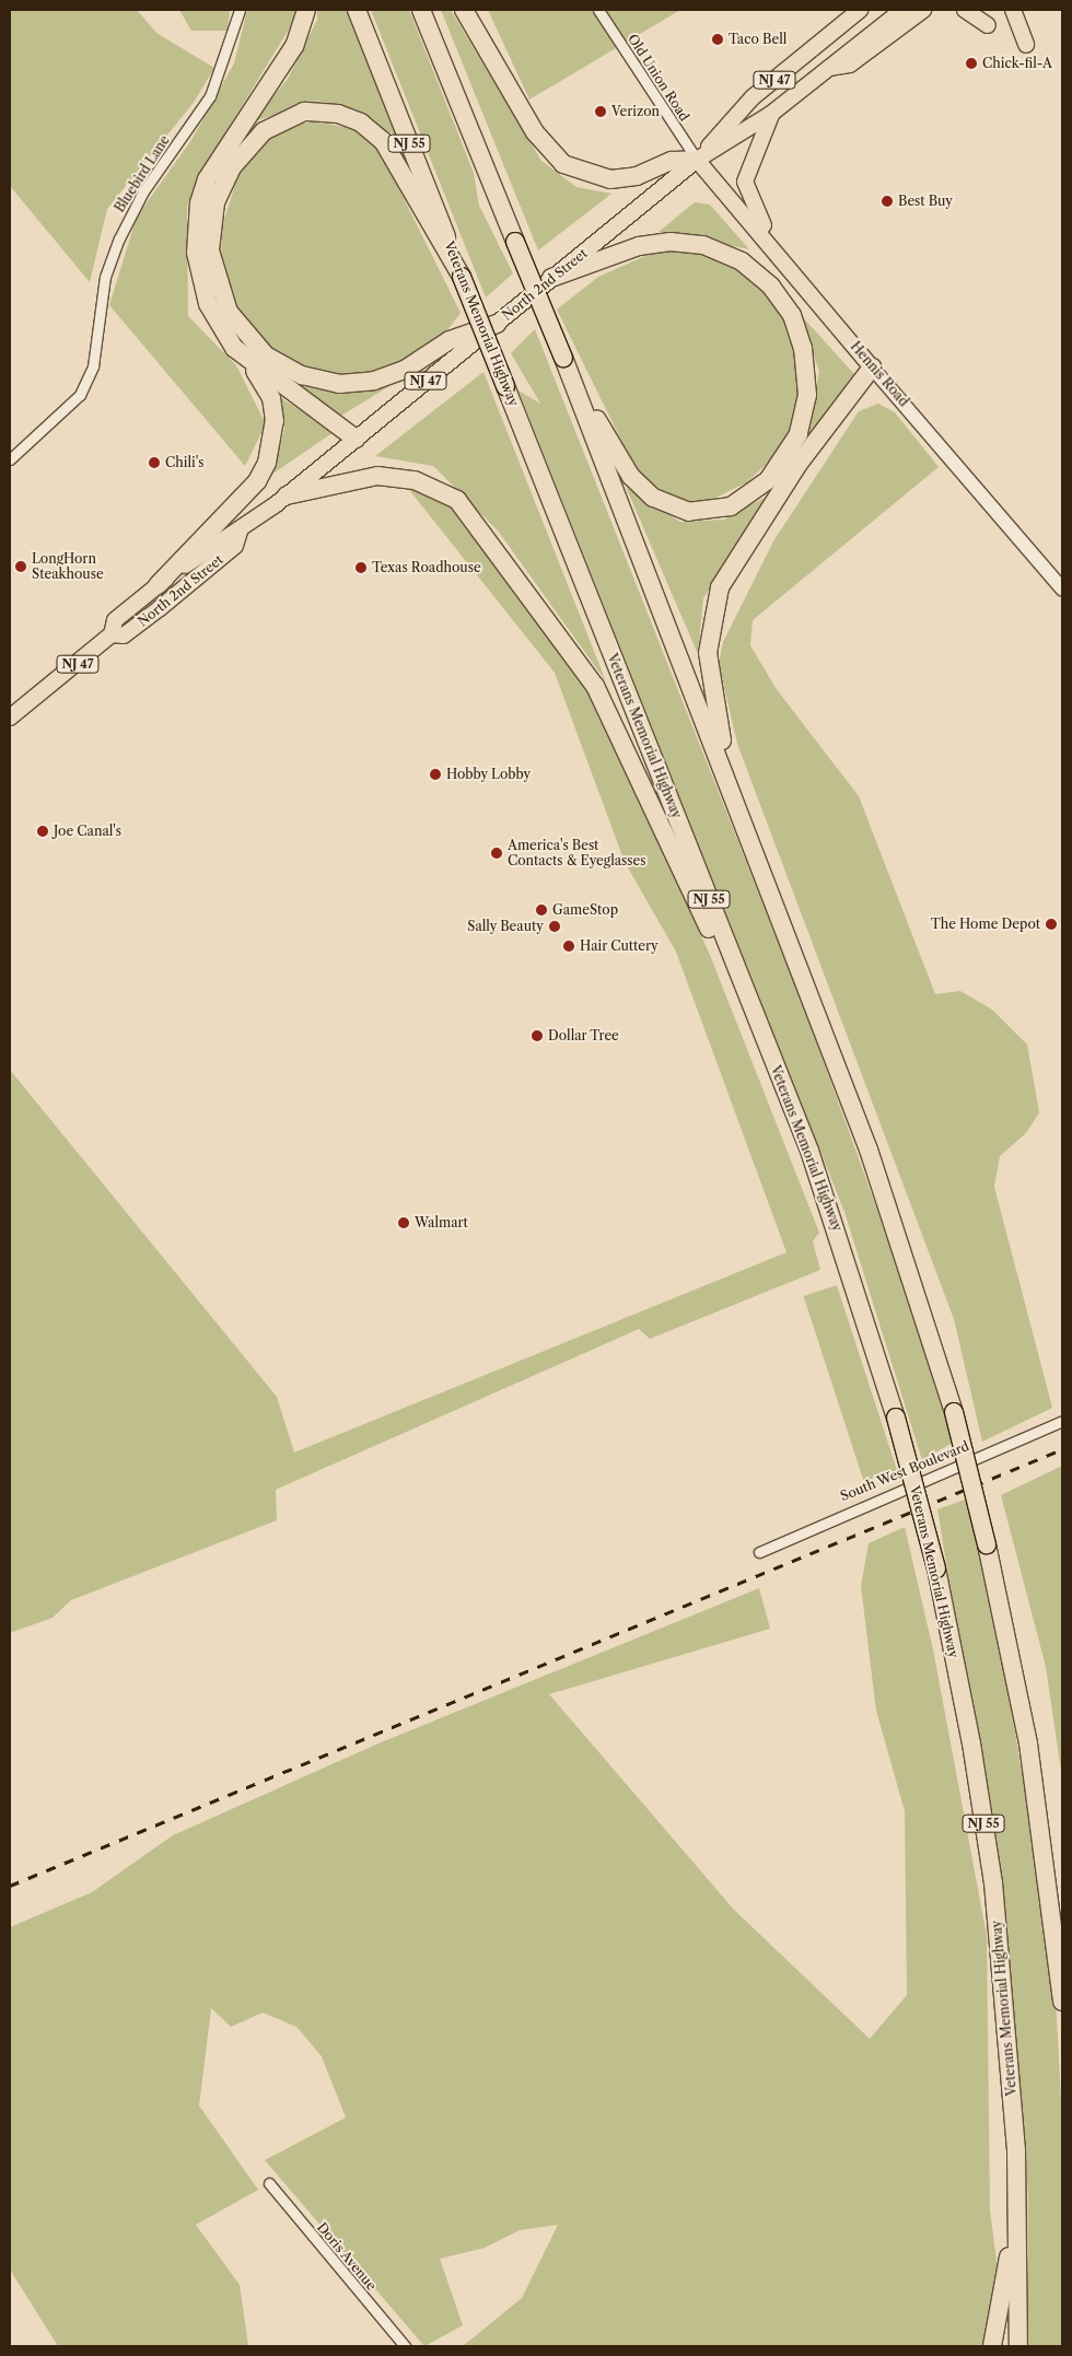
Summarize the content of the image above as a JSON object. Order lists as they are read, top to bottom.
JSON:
{
  "streets": {
    "highway": ["NJ 55", "Veterans Memorial Highway"],
    "main road": ["NJ 47", "North 2nd Street", "Hennis Road"],
    "street": [
      "Old Union Road",
      "Bluebird Lane",
      "South West Boulevard",
      "Doris Avenue"
    ]
  },
  "crossings": [
    ["Old Union Road", "NJ 47"],
    ["Old Union Road", "North 2nd Street"],
    ["Old Union Road", "Hennis Road"],
    ["NJ 47", "North 2nd Street"],
    ["NJ 47", "Hennis Road"],
    ["North 2nd Street", "Hennis Road"]
  ],
  "places": [
    "Taco Bell",
    "Chick-fil-A",
    "Verizon",
    "Best Buy",
    "Chili's",
    "LongHorn Steakhouse",
    "Texas Roadhouse",
    "Hobby Lobby",
    "Joe Canal's",
    "America's Best Contacts & Eyeglasses",
    "GameStop",
    "The Home Depot",
    "Sally Beauty",
    "Hair Cuttery",
    "Dollar Tree",
    "Walmart"
  ]
}
